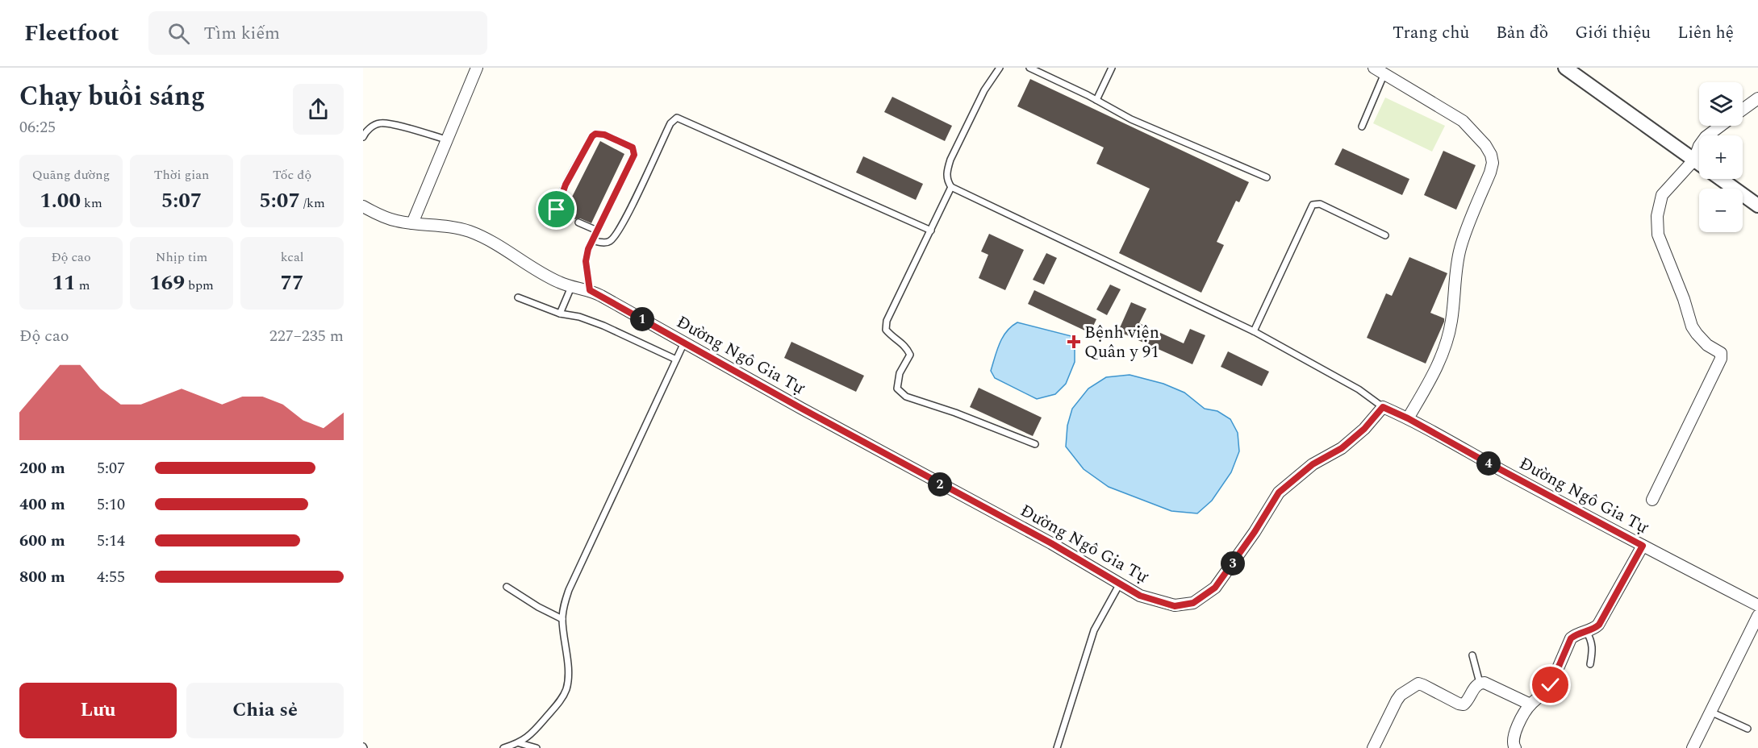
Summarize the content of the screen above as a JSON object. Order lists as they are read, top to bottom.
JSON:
{
  "streets": {
    "street": ["Đường Ngô Gia Tự"]
  },
  "places": {
    "health": ["Bệnh viện Quân y 91"]
  },
  "page": {
    "header": "Fleetfoot",
    "search": "Tìm kiếm",
    "nav": [
      "Trang chủ",
      "Bản đồ",
      "Giới thiệu",
      "Liên hệ"
    ],
    "heading": ["Chạy buổi sáng", "06:25"],
    "map_buttons": ["+", "−"],
    "stats": [
      ["Quãng đường", "1.00 km"],
      ["Thời gian", "5:07"],
      ["Tốc độ", "5:07 /km"],
      ["Độ cao", "11 m"],
      ["Nhịp tim", "169 bpm"],
      ["kcal", "77"]
    ],
    "pins": [
      "1",
      "4",
      "2",
      "3"
    ],
    "chart": ["Độ cao", "227–235 m"],
    "list": [
      {
        "name": "200 m",
        "note": "5:07"
      },
      {
        "name": "400 m",
        "note": "5:10"
      },
      {
        "name": "600 m",
        "note": "5:14"
      },
      {
        "name": "800 m",
        "note": "4:55"
      }
    ],
    "buttons": ["Lưu", "Chia sẻ"]
  }
}
